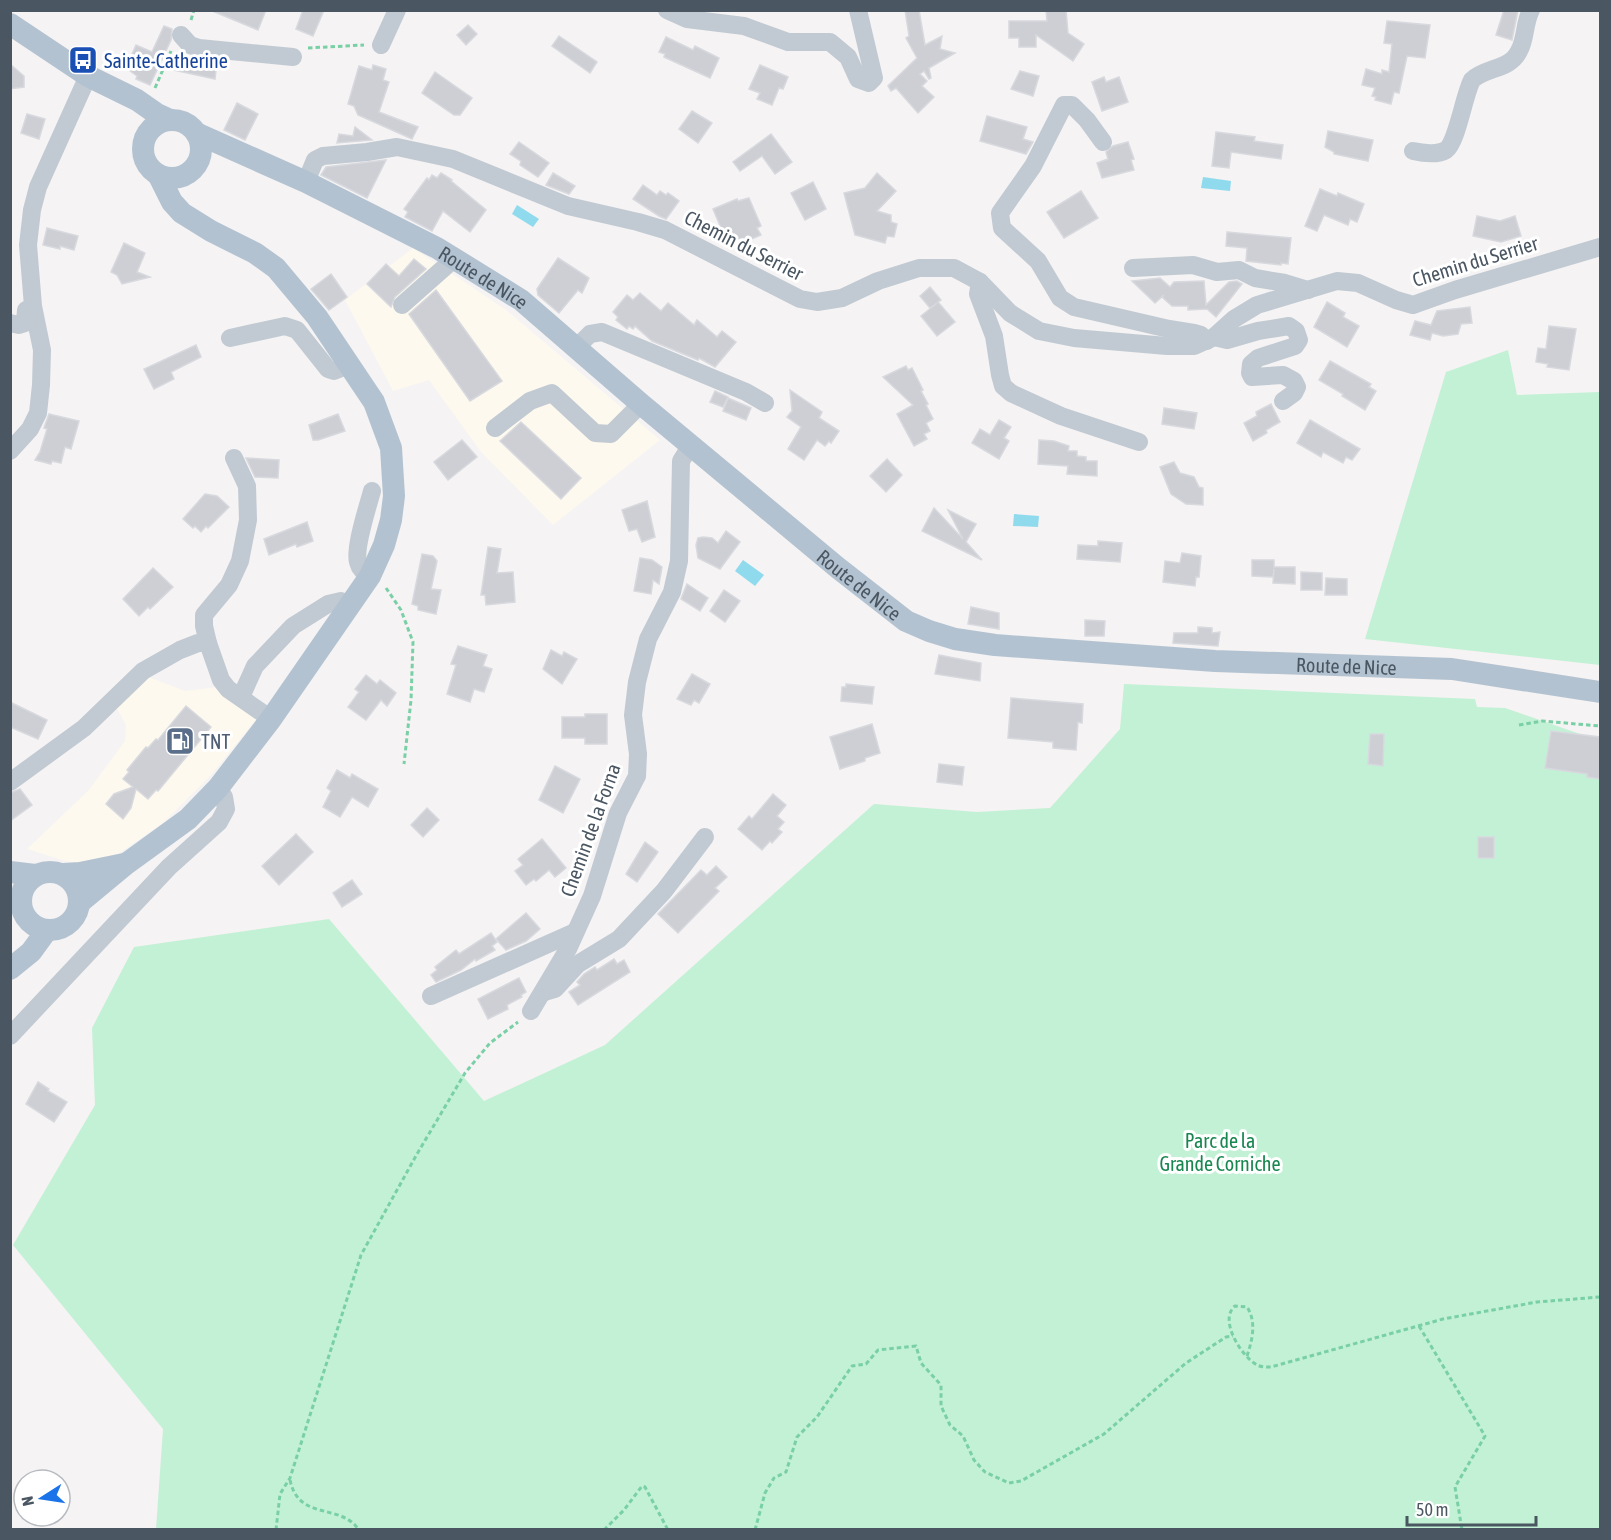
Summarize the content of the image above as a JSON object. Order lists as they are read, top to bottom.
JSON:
{
  "streets": {
    "main road": ["Route de Nice"],
    "street": ["Chemin du Serrier", "Chemin de la Forna"]
  },
  "crossings": [
    ["Chemin du Serrier", "Route de Nice"],
    ["Route de Nice", "Chemin de la Forna"]
  ],
  "parks": ["Parc de la Grande Corniche"],
  "places": {
    "bus stop": ["Sainte-Catherine"],
    "fuel station": ["TNT"]
  },
  "scale_bar": "50 m",
  "north": "left"
}
